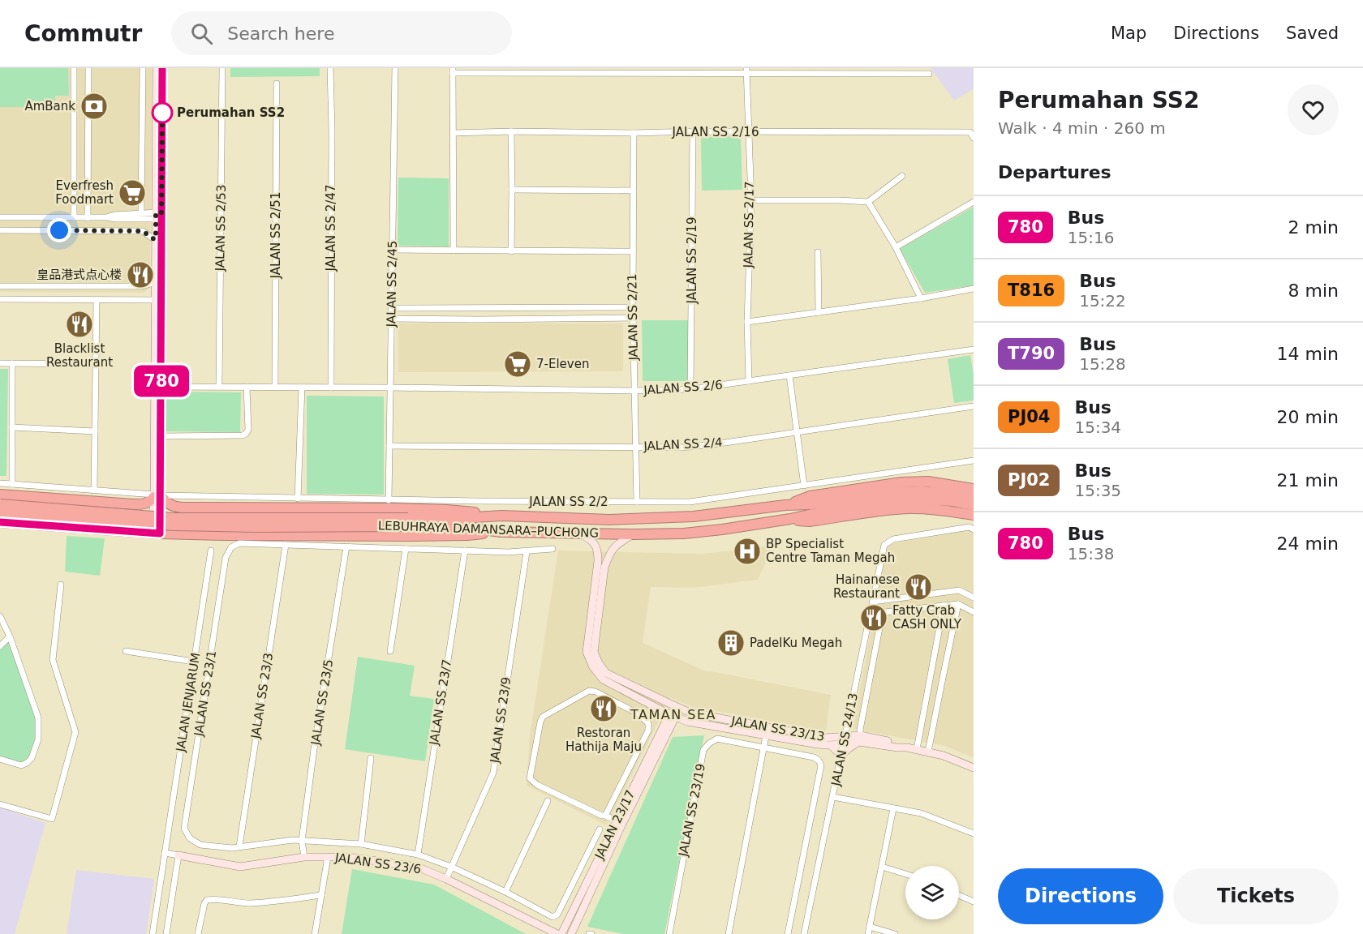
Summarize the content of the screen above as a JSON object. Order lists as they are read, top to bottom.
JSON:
{
  "streets": {
    "highway": ["LEBUHRAYA DAMANSARA–PUCHONG"],
    "street": [
      "JALAN SS 2/16",
      "JALAN SS 2/17",
      "JALAN SS 2/53",
      "JALAN SS 2/47",
      "JALAN SS 2/51",
      "JALAN SS 2/19",
      "JALAN SS 2/45",
      "JALAN SS 2/21",
      "JALAN SS 2/6",
      "JALAN SS 2/4",
      "JALAN SS 2/2",
      "JALAN SS 23/1",
      "JALAN SS 23/3",
      "JALAN JENJARUM",
      "JALAN SS 23/5",
      "JALAN SS 23/7",
      "JALAN SS 23/9",
      "JALAN SS 23/13",
      "JALAN SS 24/13",
      "JALAN SS 23/19",
      "JALAN 23/17",
      "JALAN SS 23/6"
    ]
  },
  "crossings": [
    ["JALAN SS 2/16", "JALAN SS 2/17"],
    ["JALAN SS 2/16", "JALAN SS 2/19"],
    ["JALAN SS 2/16", "JALAN SS 2/21"],
    ["JALAN SS 2/17", "JALAN SS 2/6"],
    ["JALAN SS 2/53", "JALAN SS 2/6"],
    ["JALAN SS 2/47", "JALAN SS 2/6"],
    ["JALAN SS 2/51", "JALAN SS 2/6"],
    ["JALAN SS 2/19", "JALAN SS 2/6"],
    ["JALAN SS 2/45", "JALAN SS 2/6"],
    ["JALAN SS 2/45", "JALAN SS 2/4"],
    ["JALAN SS 2/45", "JALAN SS 2/2"],
    ["JALAN SS 2/21", "JALAN SS 2/6"],
    ["JALAN SS 2/21", "JALAN SS 2/4"],
    ["JALAN SS 2/21", "JALAN SS 2/2"],
    ["LEBUHRAYA DAMANSARA–PUCHONG", "JALAN SS 23/13"],
    ["JALAN SS 23/1", "JALAN SS 23/3"],
    ["JALAN SS 23/5", "JALAN SS 23/6"],
    ["JALAN SS 23/9", "JALAN SS 23/6"],
    ["JALAN SS 23/13", "JALAN SS 24/13"],
    ["JALAN SS 23/13", "JALAN 23/17"]
  ],
  "districts": ["TAMAN SEA"],
  "places": {
    "bank": ["AmBank"],
    "other": ["Perumahan SS2"],
    "supermarket": ["Everfresh Foodmart", "7-Eleven"],
    "restaurant": [
      "皇品港式点心楼",
      "Blacklist Restaurant",
      "Hainanese Restaurant",
      "Fatty Crab CASH ONLY",
      "Restoran Hathija Maju"
    ],
    "hospital": ["BP Specialist Centre Taman Megah"],
    "building": ["PadelKu Megah"]
  },
  "lines": ["bus line 780"],
  "page": {
    "header": "Commutr",
    "search": "Search here",
    "nav": ["Map", "Directions", "Saved"],
    "on_map": "780",
    "heading": [
      ["Perumahan SS2", "Walk · 4 min · 260 m"],
      "Departures"
    ],
    "list": [
      {
        "mark": "780",
        "name": "Bus",
        "note": "15:16",
        "value": "2 min"
      },
      {
        "mark": "T816",
        "name": "Bus",
        "note": "15:22",
        "value": "8 min"
      },
      {
        "mark": "T790",
        "name": "Bus",
        "note": "15:28",
        "value": "14 min"
      },
      {
        "mark": "PJ04",
        "name": "Bus",
        "note": "15:34",
        "value": "20 min"
      },
      {
        "mark": "PJ02",
        "name": "Bus",
        "note": "15:35",
        "value": "21 min"
      },
      {
        "mark": "780",
        "name": "Bus",
        "note": "15:38",
        "value": "24 min"
      }
    ],
    "buttons": ["Directions", "Tickets"]
  }
}
